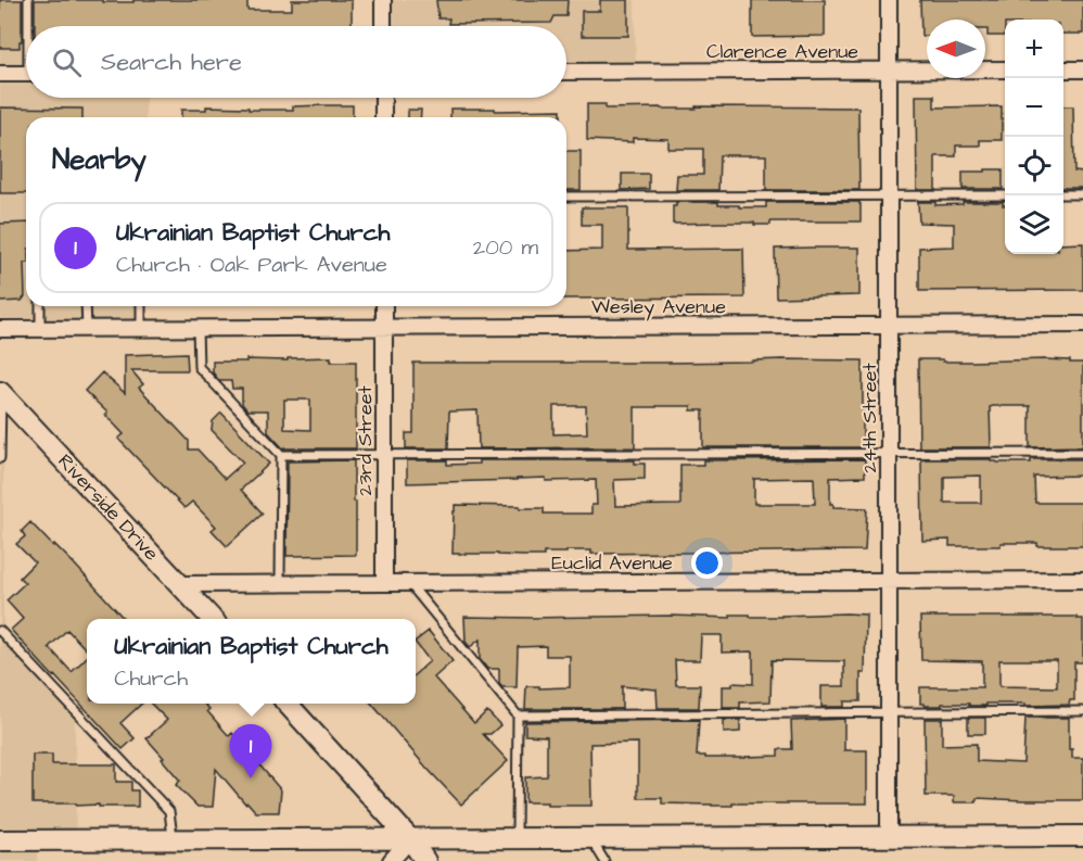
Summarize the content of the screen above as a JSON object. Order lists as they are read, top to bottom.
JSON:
{
  "streets": {
    "street": [
      "Clarence Avenue",
      "Wesley Avenue",
      "24th Street",
      "23rd Street",
      "Riverside Drive",
      "Euclid Avenue"
    ]
  },
  "crossings": [
    ["Clarence Avenue", "24th Street"],
    ["Wesley Avenue", "24th Street"],
    ["Wesley Avenue", "23rd Street"],
    ["24th Street", "Euclid Avenue"],
    ["23rd Street", "Euclid Avenue"],
    ["Riverside Drive", "Euclid Avenue"]
  ],
  "north": "left",
  "page": {
    "map_buttons": ["+", "−"],
    "search": "Search here",
    "heading": "Nearby",
    "list": [
      {
        "mark": "1",
        "name": "Ukrainian Baptist Church",
        "note": "Church · Oak Park Avenue",
        "value": "200 m"
      }
    ],
    "popup": ["Ukrainian Baptist Church", "Church"],
    "pins": "1"
  }
}
